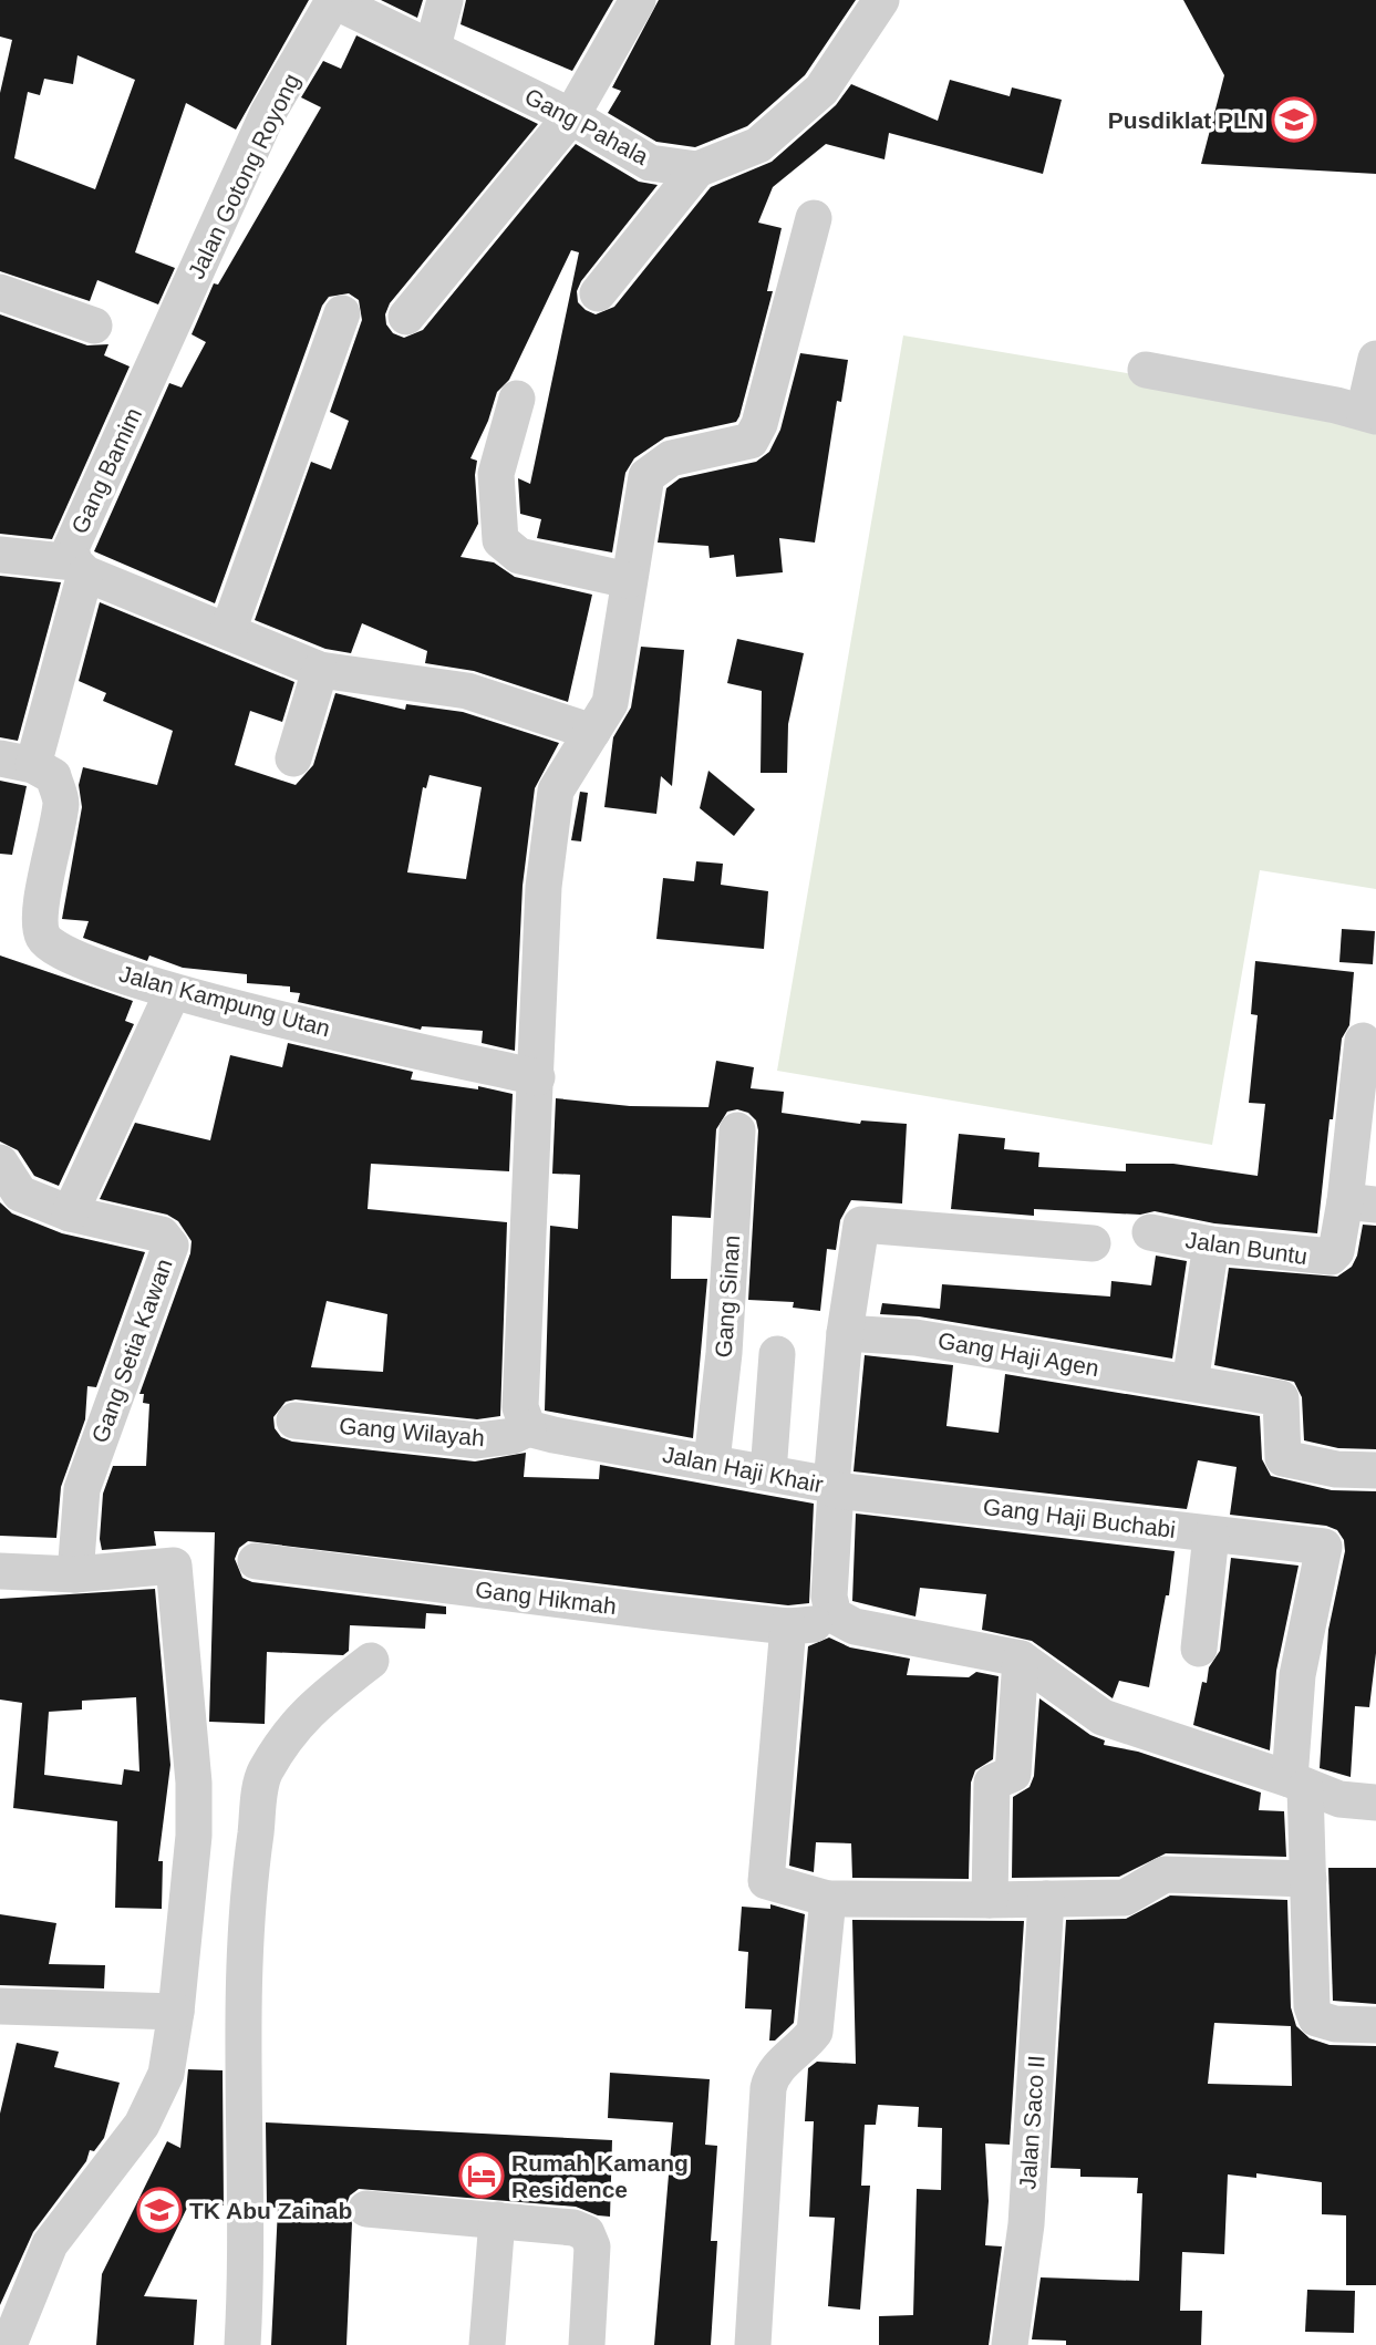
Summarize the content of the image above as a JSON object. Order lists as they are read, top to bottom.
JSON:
{
  "streets": {
    "street": [
      "Gang Pahala",
      "Jalan Gotong Royong",
      "Gang Bamim",
      "Jalan Kampung Utan",
      "Jalan Buntu",
      "Gang Sinan",
      "Gang Setia Kawan",
      "Gang Haji Agen",
      "Gang Wilayah",
      "Jalan Haji Khair",
      "Gang Haji Buchabi",
      "Gang Hikmah",
      "Jalan Saco II"
    ]
  },
  "crossings": [
    ["Gang Pahala", "Jalan Gotong Royong"],
    ["Jalan Gotong Royong", "Gang Bamim"],
    ["Gang Bamim", "Jalan Kampung Utan"],
    ["Gang Sinan", "Jalan Haji Khair"],
    ["Gang Wilayah", "Jalan Haji Khair"],
    ["Jalan Haji Khair", "Gang Haji Buchabi"],
    ["Jalan Haji Khair", "Gang Hikmah"]
  ],
  "places": {
    "school or university": ["Pusdiklat PLN", "TK Abu Zainab"],
    "hotel": ["Rumah Kamang Residence"]
  }
}
